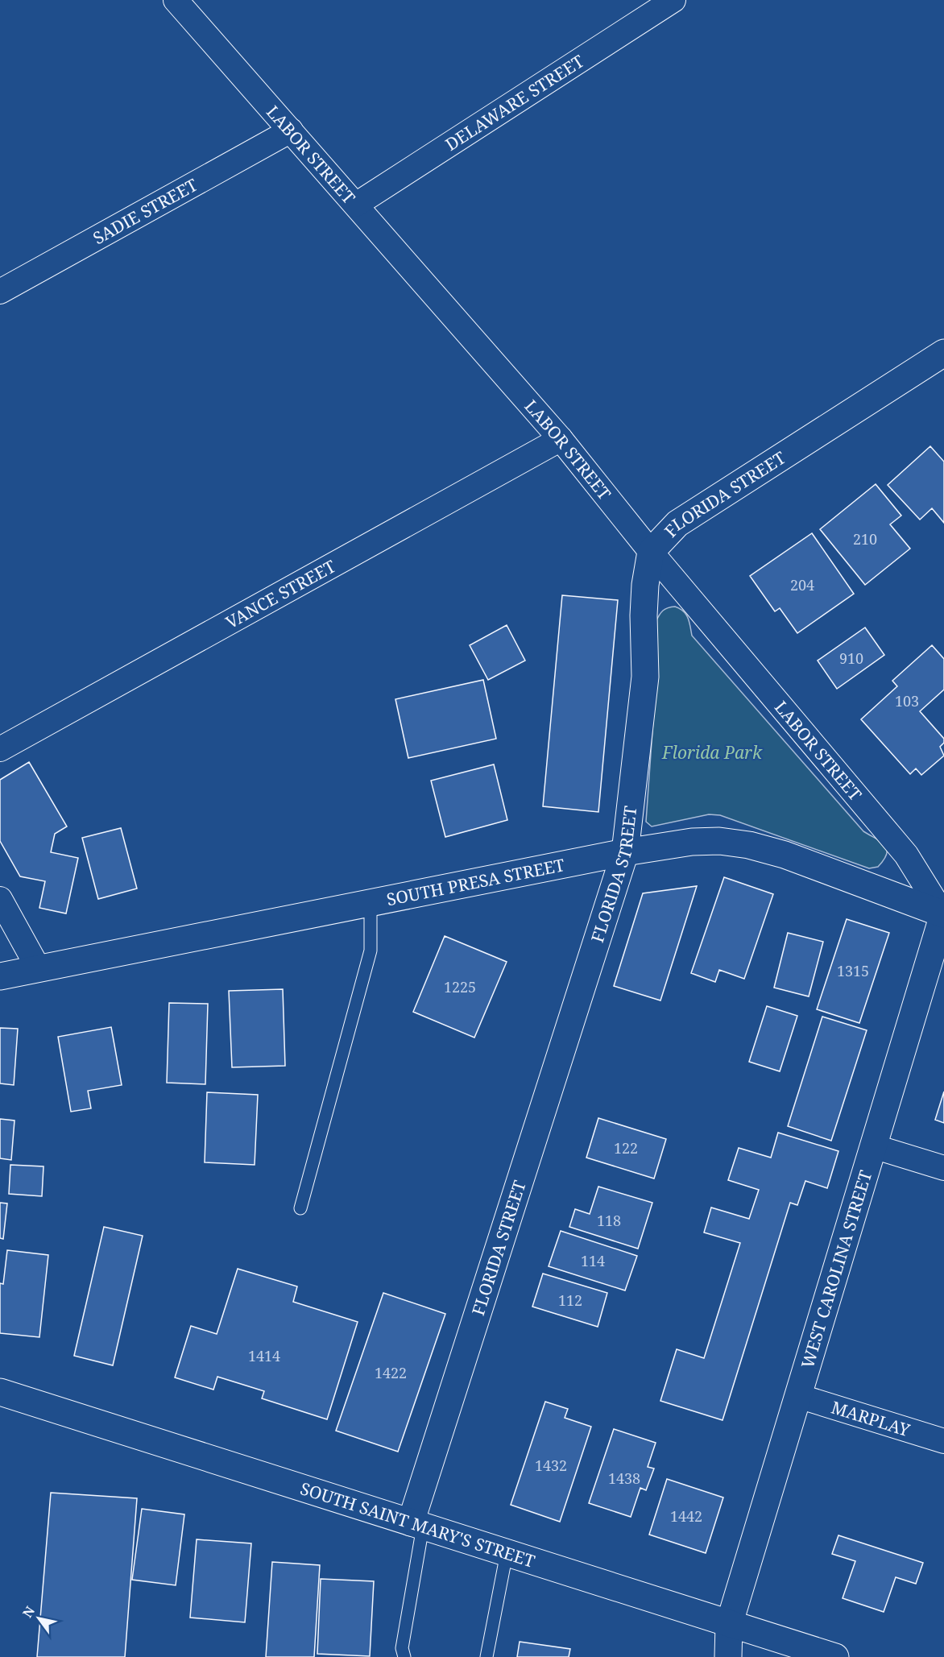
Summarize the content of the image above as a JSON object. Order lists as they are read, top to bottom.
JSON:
{
  "streets": {
    "street": [
      "DELAWARE STREET",
      "LABOR STREET",
      "SADIE STREET",
      "FLORIDA STREET",
      "VANCE STREET",
      "SOUTH PRESA STREET",
      "WEST CAROLINA STREET",
      "MARPLAY",
      "SOUTH SAINT MARY'S STREET"
    ]
  },
  "crossings": [
    ["DELAWARE STREET", "LABOR STREET"],
    ["LABOR STREET", "SADIE STREET"],
    ["LABOR STREET", "FLORIDA STREET"],
    ["LABOR STREET", "VANCE STREET"],
    ["LABOR STREET", "SOUTH PRESA STREET"],
    ["LABOR STREET", "WEST CAROLINA STREET"],
    ["FLORIDA STREET", "SOUTH PRESA STREET"],
    ["FLORIDA STREET", "SOUTH SAINT MARY'S STREET"],
    ["SOUTH PRESA STREET", "WEST CAROLINA STREET"],
    ["WEST CAROLINA STREET", "MARPLAY"],
    ["WEST CAROLINA STREET", "SOUTH SAINT MARY'S STREET"]
  ],
  "parks": ["Florida Park"],
  "house_numbers": [
    "210",
    "204",
    "910",
    "103",
    "1315",
    "1225",
    "122",
    "118",
    "114",
    "112",
    "1414",
    "1422",
    "1432",
    "1438",
    "1442"
  ],
  "north": "top left"
}
